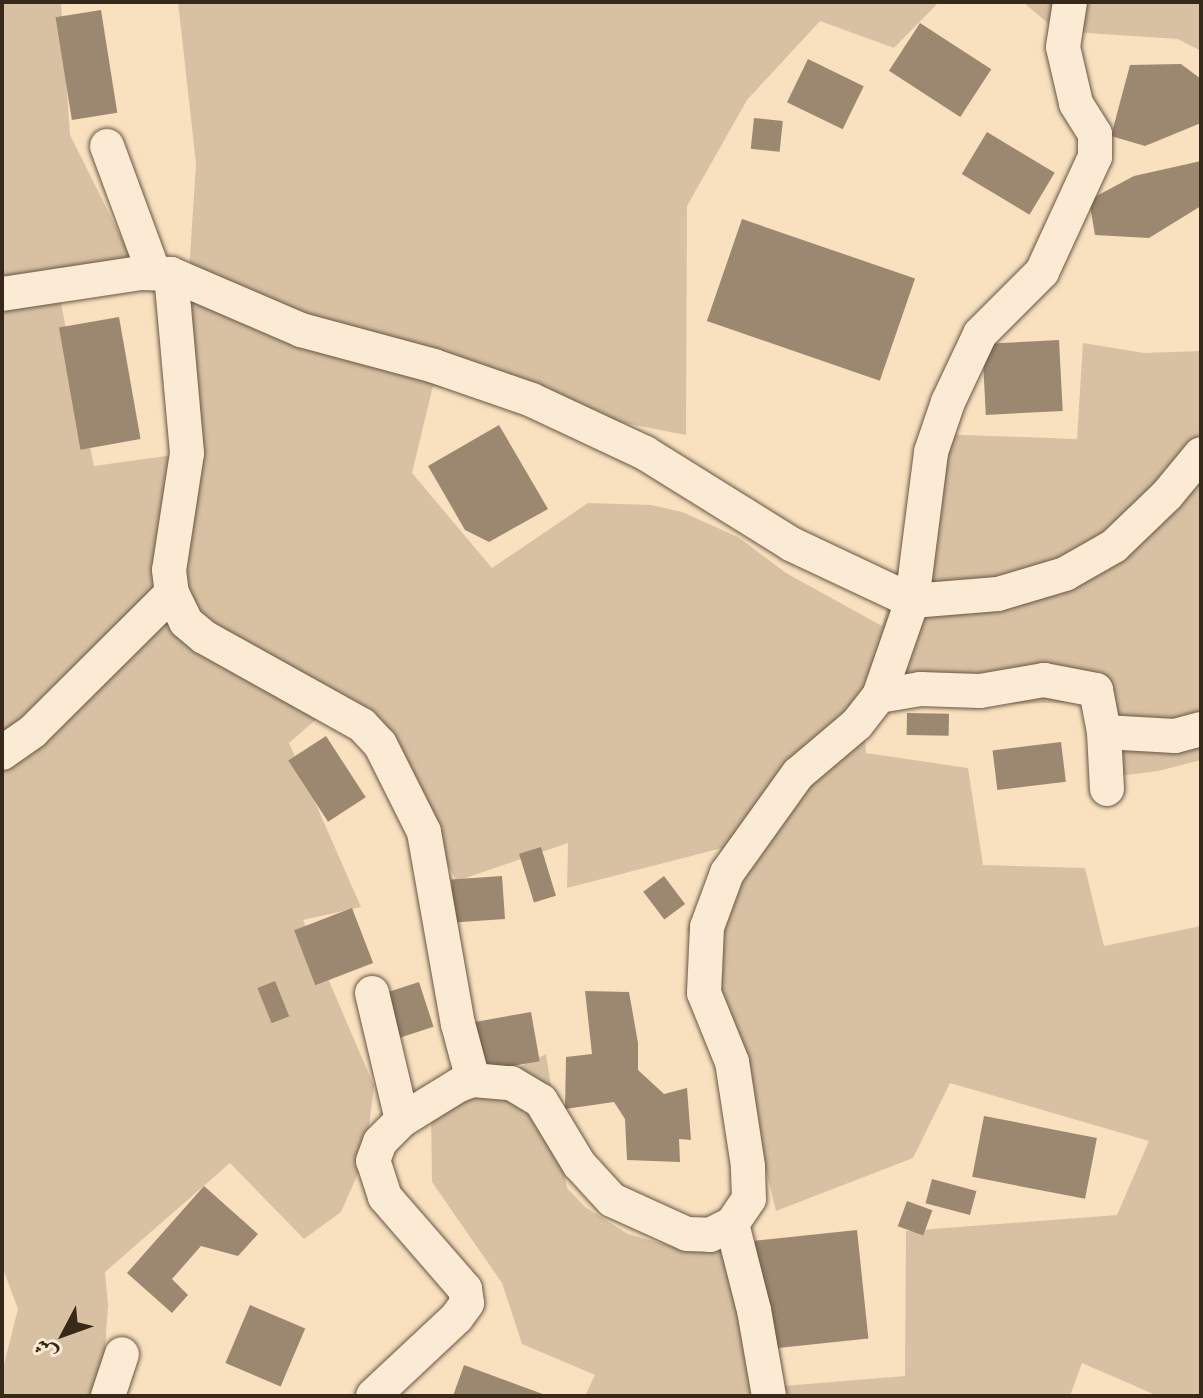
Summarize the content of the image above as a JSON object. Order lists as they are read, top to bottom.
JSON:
{
  "north": "bottom left"
}
